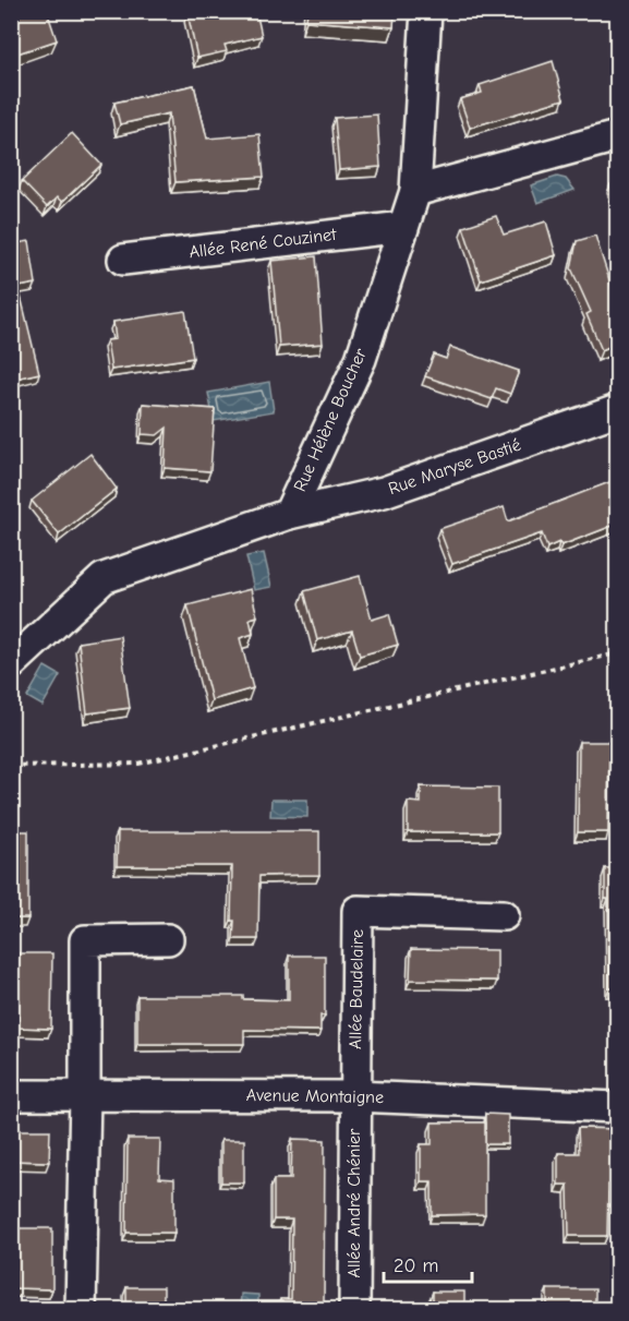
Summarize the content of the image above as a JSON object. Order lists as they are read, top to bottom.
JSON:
{
  "streets": {
    "street": [
      "Allée René Couzinet",
      "Rue Hélène Boucher",
      "Rue Maryse Bastié",
      "Allée Baudelaire",
      "Avenue Montaigne",
      "Allée André Chénier"
    ]
  },
  "crossings": [
    ["Allée René Couzinet", "Rue Hélène Boucher"],
    ["Rue Hélène Boucher", "Rue Maryse Bastié"],
    ["Allée Baudelaire", "Avenue Montaigne"],
    ["Allée Baudelaire", "Allée André Chénier"],
    ["Avenue Montaigne", "Allée André Chénier"]
  ],
  "scale_bar": "20 m"
}
